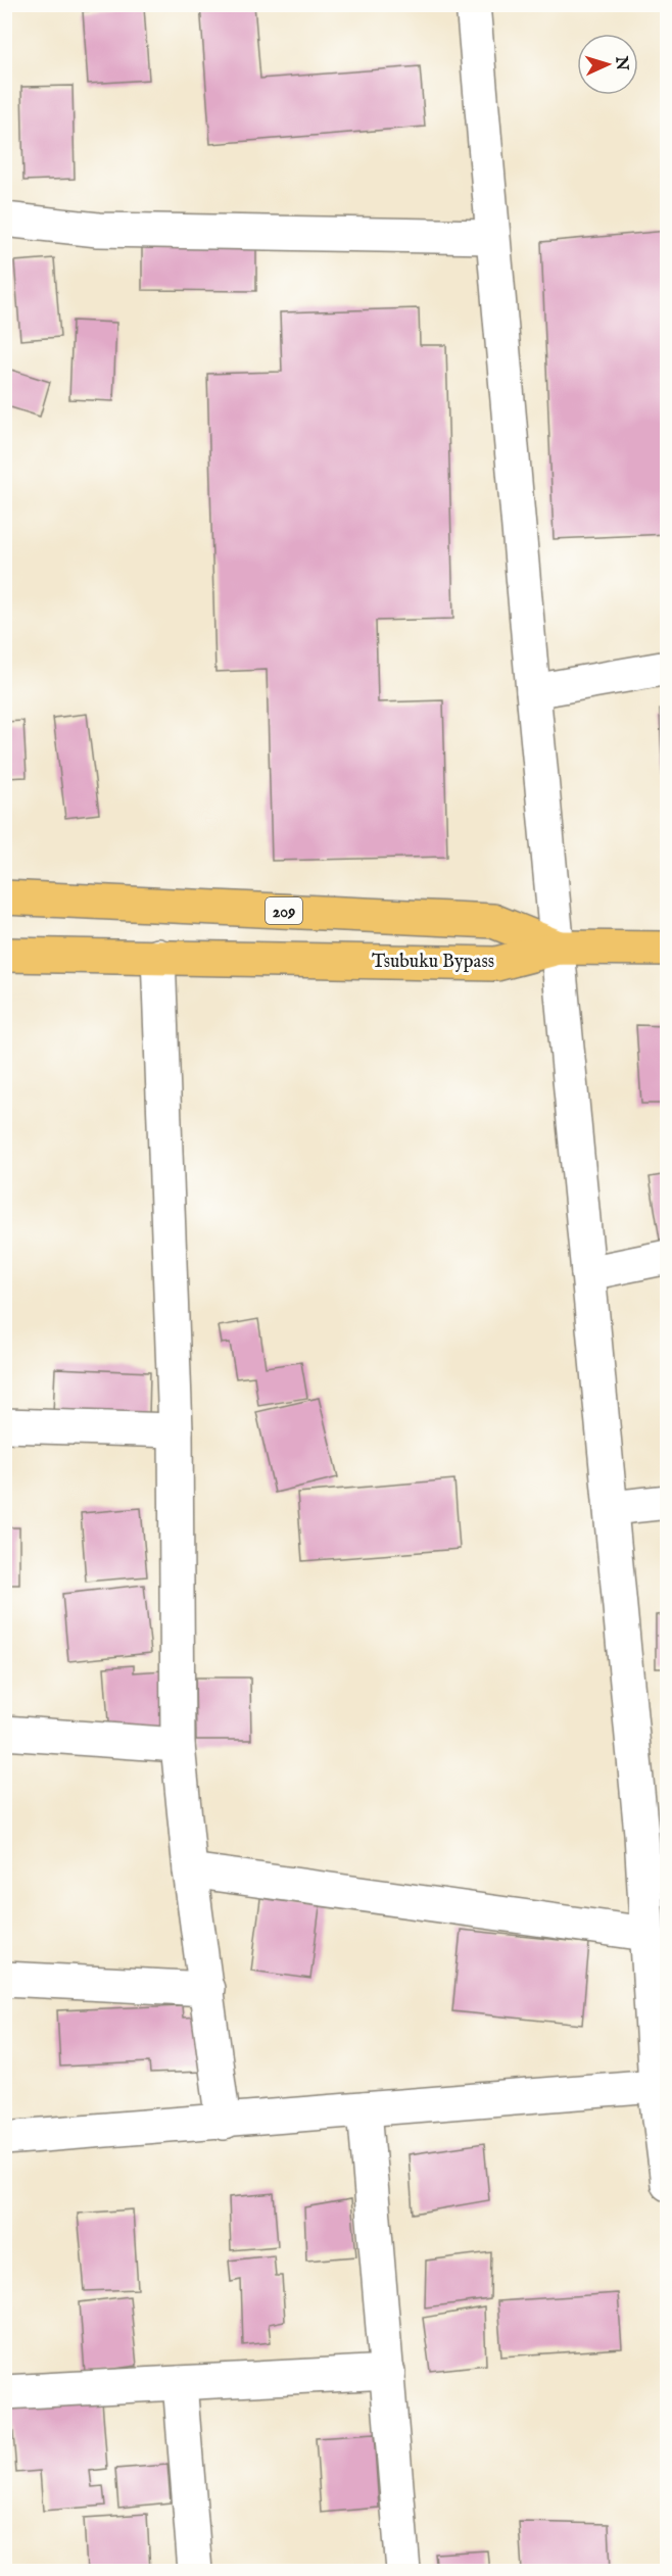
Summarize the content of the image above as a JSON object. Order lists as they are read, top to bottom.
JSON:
{
  "streets": {
    "highway": ["209", "Tsubuku Bypass"]
  },
  "crossings": [
    ["209", "Tsubuku Bypass"]
  ],
  "north": "right"
}
